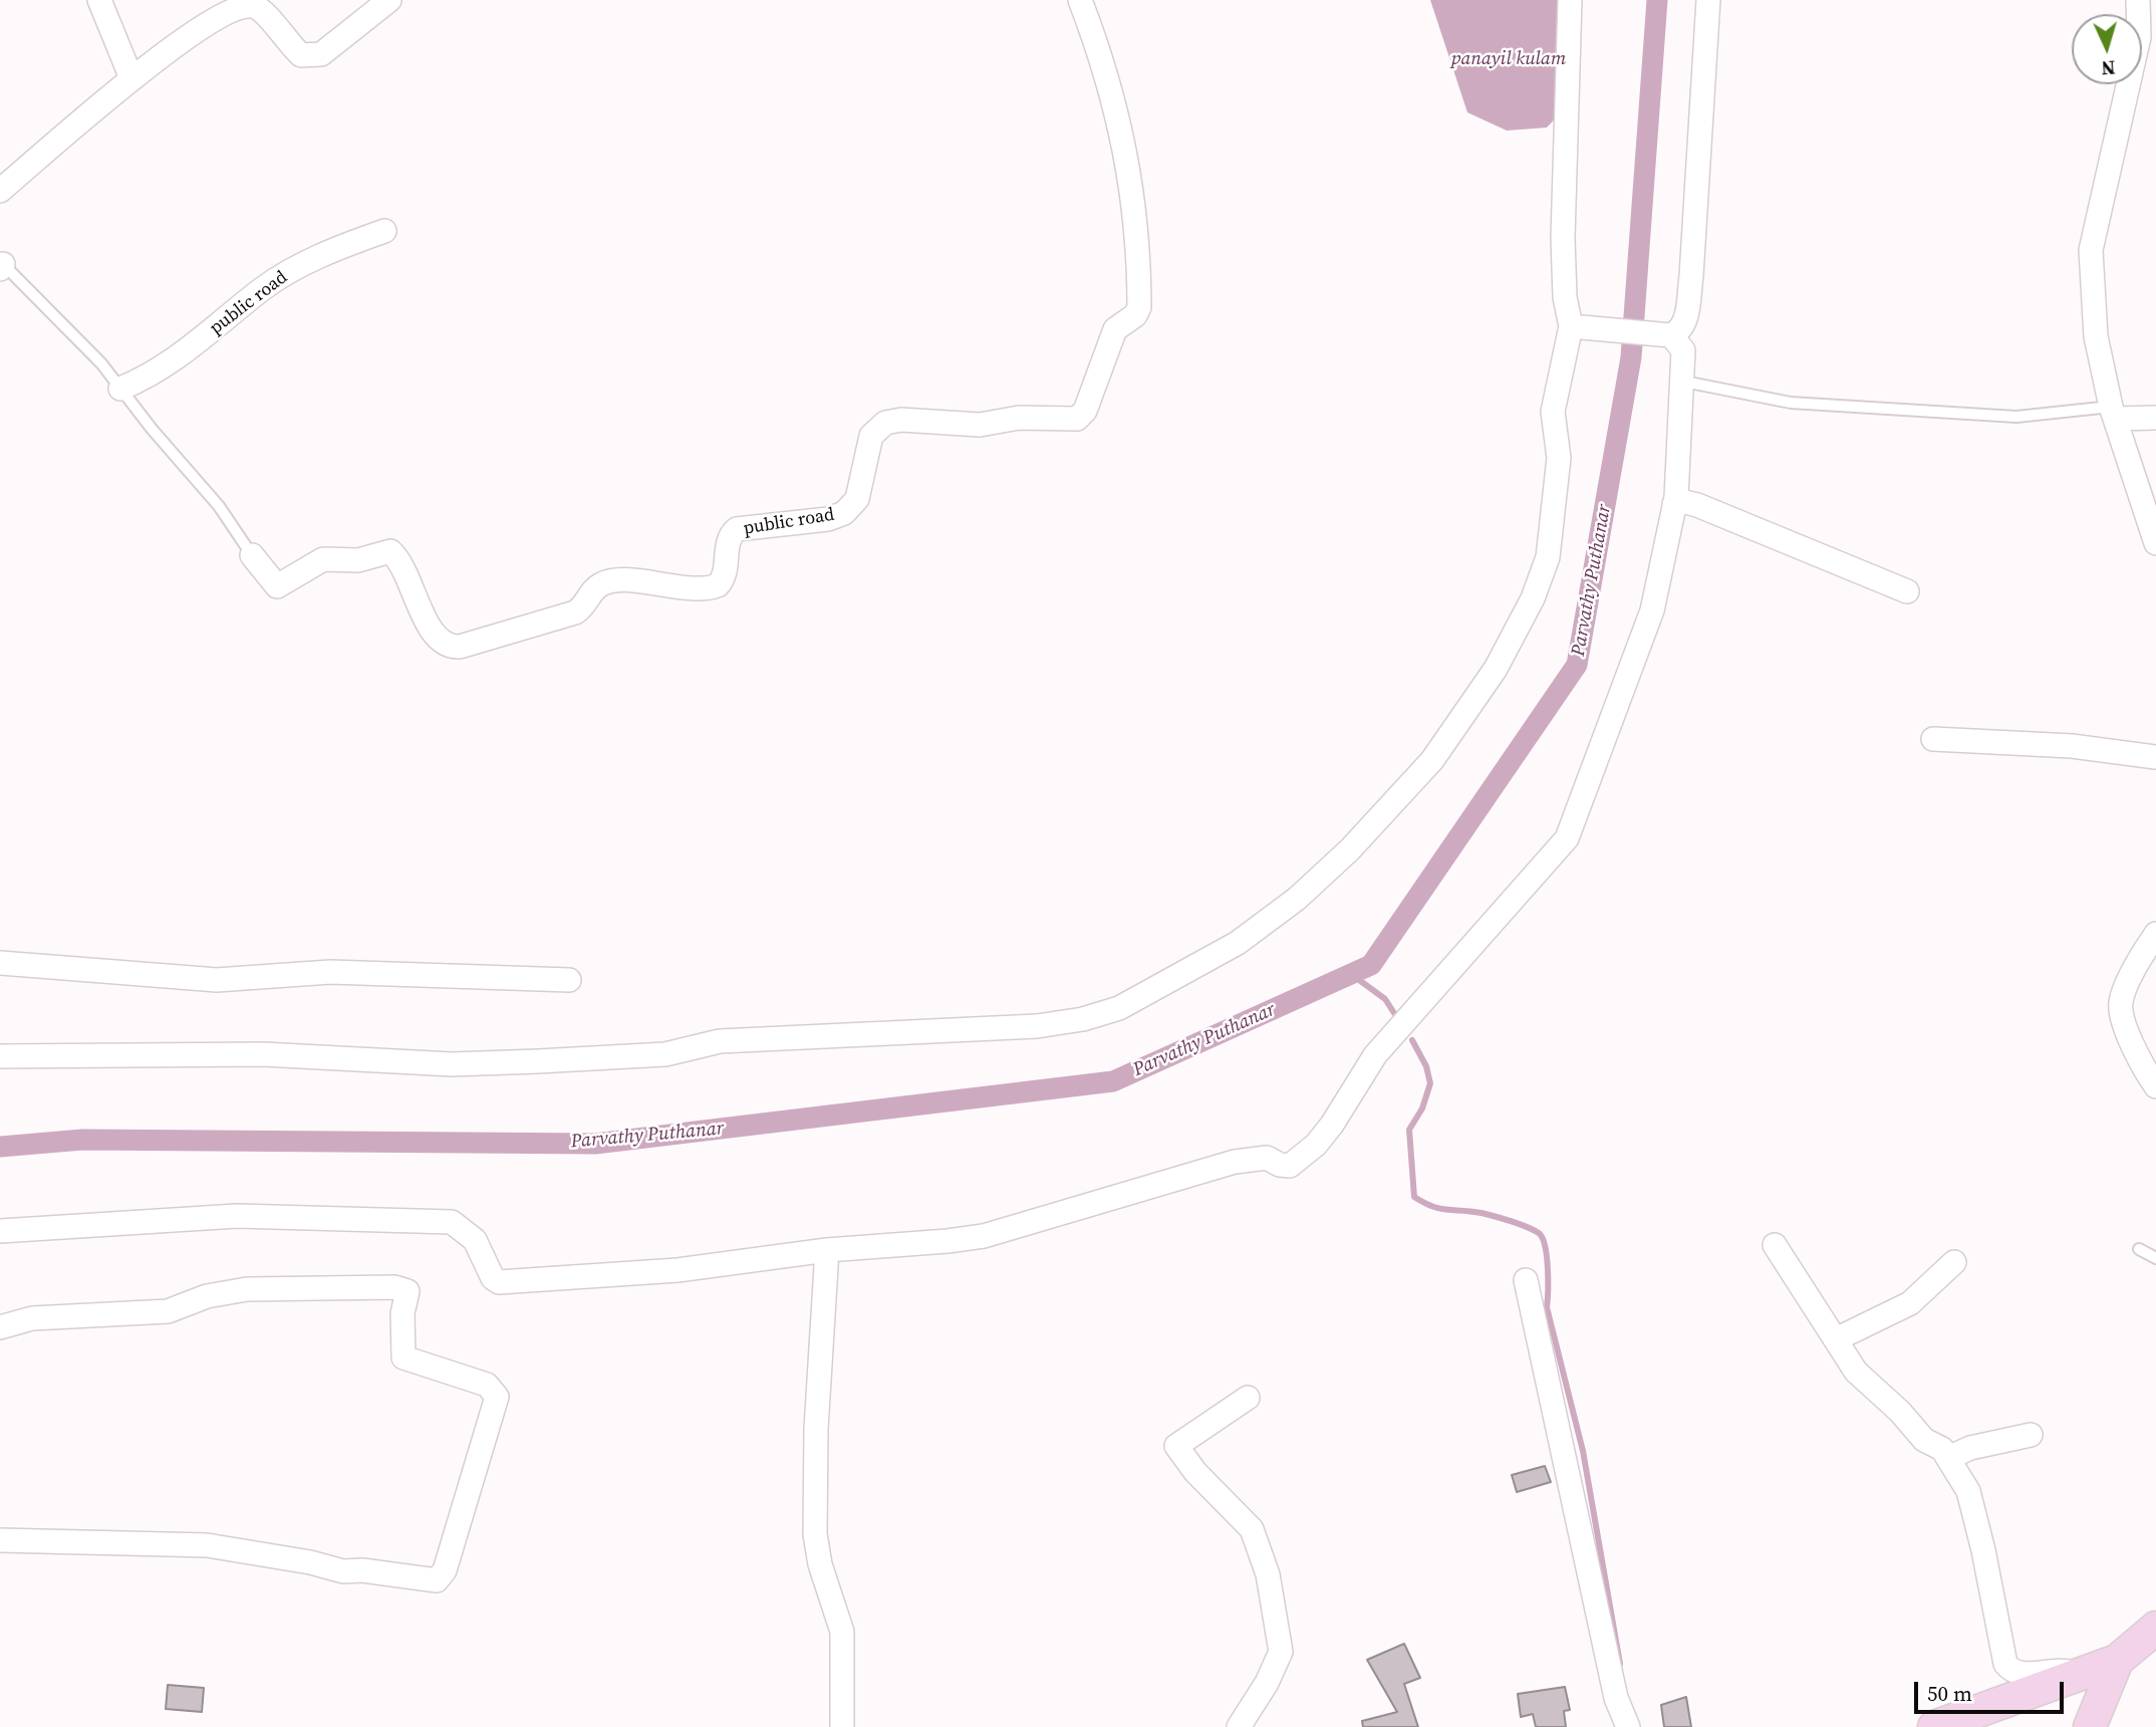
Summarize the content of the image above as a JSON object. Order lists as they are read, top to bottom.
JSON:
{
  "streets": {
    "street": ["public road"]
  },
  "water": ["panayil kulam", "Parvathy Puthanar"],
  "scale_bar": "50 m",
  "north": "bottom"
}
